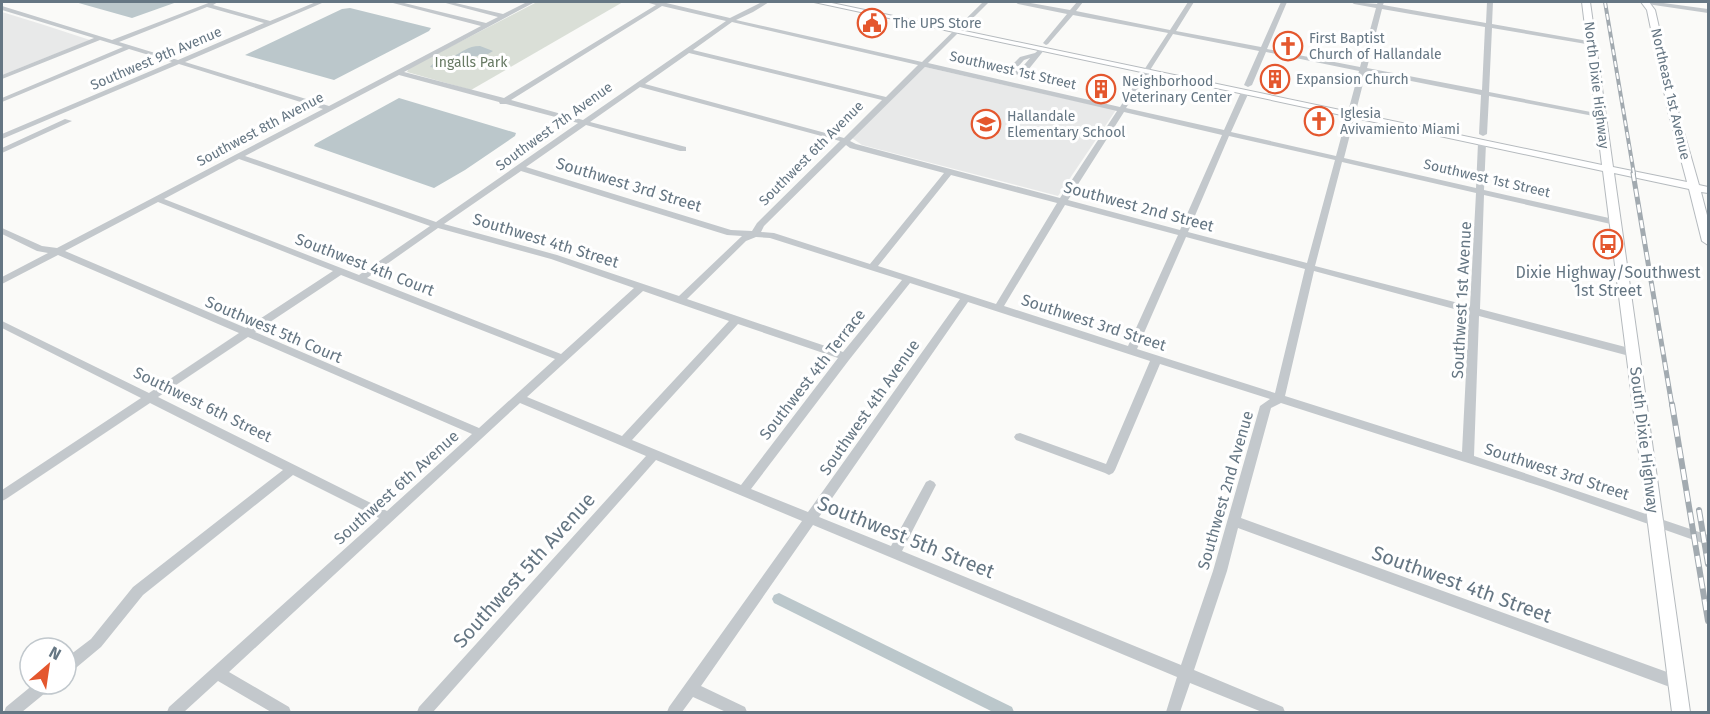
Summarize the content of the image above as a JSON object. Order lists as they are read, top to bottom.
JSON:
{
  "streets": {
    "main road": ["North Dixie Highway", "Northeast 1st Avenue", "South Dixie Highway"],
    "street": [
      "Southwest 9th Avenue",
      "Southwest 1st Street",
      "Southwest 7th Avenue",
      "Southwest 8th Avenue",
      "Southwest 6th Avenue",
      "Southwest 3rd Street",
      "Southwest 2nd Street",
      "Southwest 4th Street",
      "Southwest 4th Court",
      "Southwest 1st Avenue",
      "Southwest 5th Court",
      "Southwest 4th Terrace",
      "Southwest 6th Street",
      "Southwest 4th Avenue",
      "Southwest 2nd Avenue",
      "Southwest 5th Street",
      "Southwest 5th Avenue"
    ]
  },
  "crossings": [
    ["Southwest 1st Street", "Southwest 7th Avenue"],
    ["Southwest 1st Street", "Southwest 6th Avenue"],
    ["Southwest 1st Street", "Southwest 1st Avenue"],
    ["Southwest 1st Street", "South Dixie Highway"],
    ["Southwest 1st Street", "Southwest 2nd Avenue"],
    ["North Dixie Highway", "South Dixie Highway"],
    ["Southwest 7th Avenue", "Southwest 3rd Street"],
    ["Southwest 7th Avenue", "Southwest 2nd Street"],
    ["Southwest 7th Avenue", "Southwest 4th Street"],
    ["Southwest 7th Avenue", "Southwest 4th Court"],
    ["Southwest 8th Avenue", "Southwest 4th Street"],
    ["Southwest 8th Avenue", "Southwest 4th Court"],
    ["Southwest 8th Avenue", "Southwest 5th Court"],
    ["Southwest 6th Avenue", "Southwest 3rd Street"],
    ["Southwest 6th Avenue", "Southwest 2nd Street"],
    ["Southwest 6th Avenue", "Southwest 4th Street"],
    ["Southwest 6th Avenue", "Southwest 4th Court"],
    ["Southwest 6th Avenue", "Southwest 5th Court"],
    ["Southwest 6th Avenue", "Southwest 6th Street"],
    ["Southwest 6th Avenue", "Southwest 5th Street"],
    ["Southwest 3rd Street", "Southwest 1st Avenue"],
    ["Southwest 3rd Street", "Southwest 4th Terrace"],
    ["Southwest 3rd Street", "Southwest 4th Avenue"],
    ["Southwest 3rd Street", "South Dixie Highway"],
    ["Southwest 3rd Street", "Southwest 2nd Avenue"],
    ["Southwest 2nd Street", "Southwest 1st Avenue"],
    ["Southwest 2nd Street", "South Dixie Highway"],
    ["Southwest 2nd Street", "Southwest 2nd Avenue"],
    ["Southwest 4th Street", "Southwest 4th Terrace"],
    ["Southwest 4th Street", "South Dixie Highway"],
    ["Southwest 4th Street", "Southwest 2nd Avenue"],
    ["Southwest 4th Terrace", "Southwest 5th Street"],
    ["Southwest 4th Avenue", "Southwest 5th Street"],
    ["Southwest 2nd Avenue", "Southwest 5th Street"],
    ["Southwest 5th Street", "Southwest 5th Avenue"]
  ],
  "parks": ["Ingalls Park"],
  "places": {
    "public building": ["The UPS Store"],
    "church": ["First Baptist Church of Hallandale", "Iglesia Avivamiento Miami"],
    "building": ["Expansion Church", "Neighborhood Veterinary Center"],
    "school or university": ["Hallandale Elementary School"],
    "bus stop": ["Dixie Highway/Southwest 1st Street"]
  },
  "north": "top right"
}
